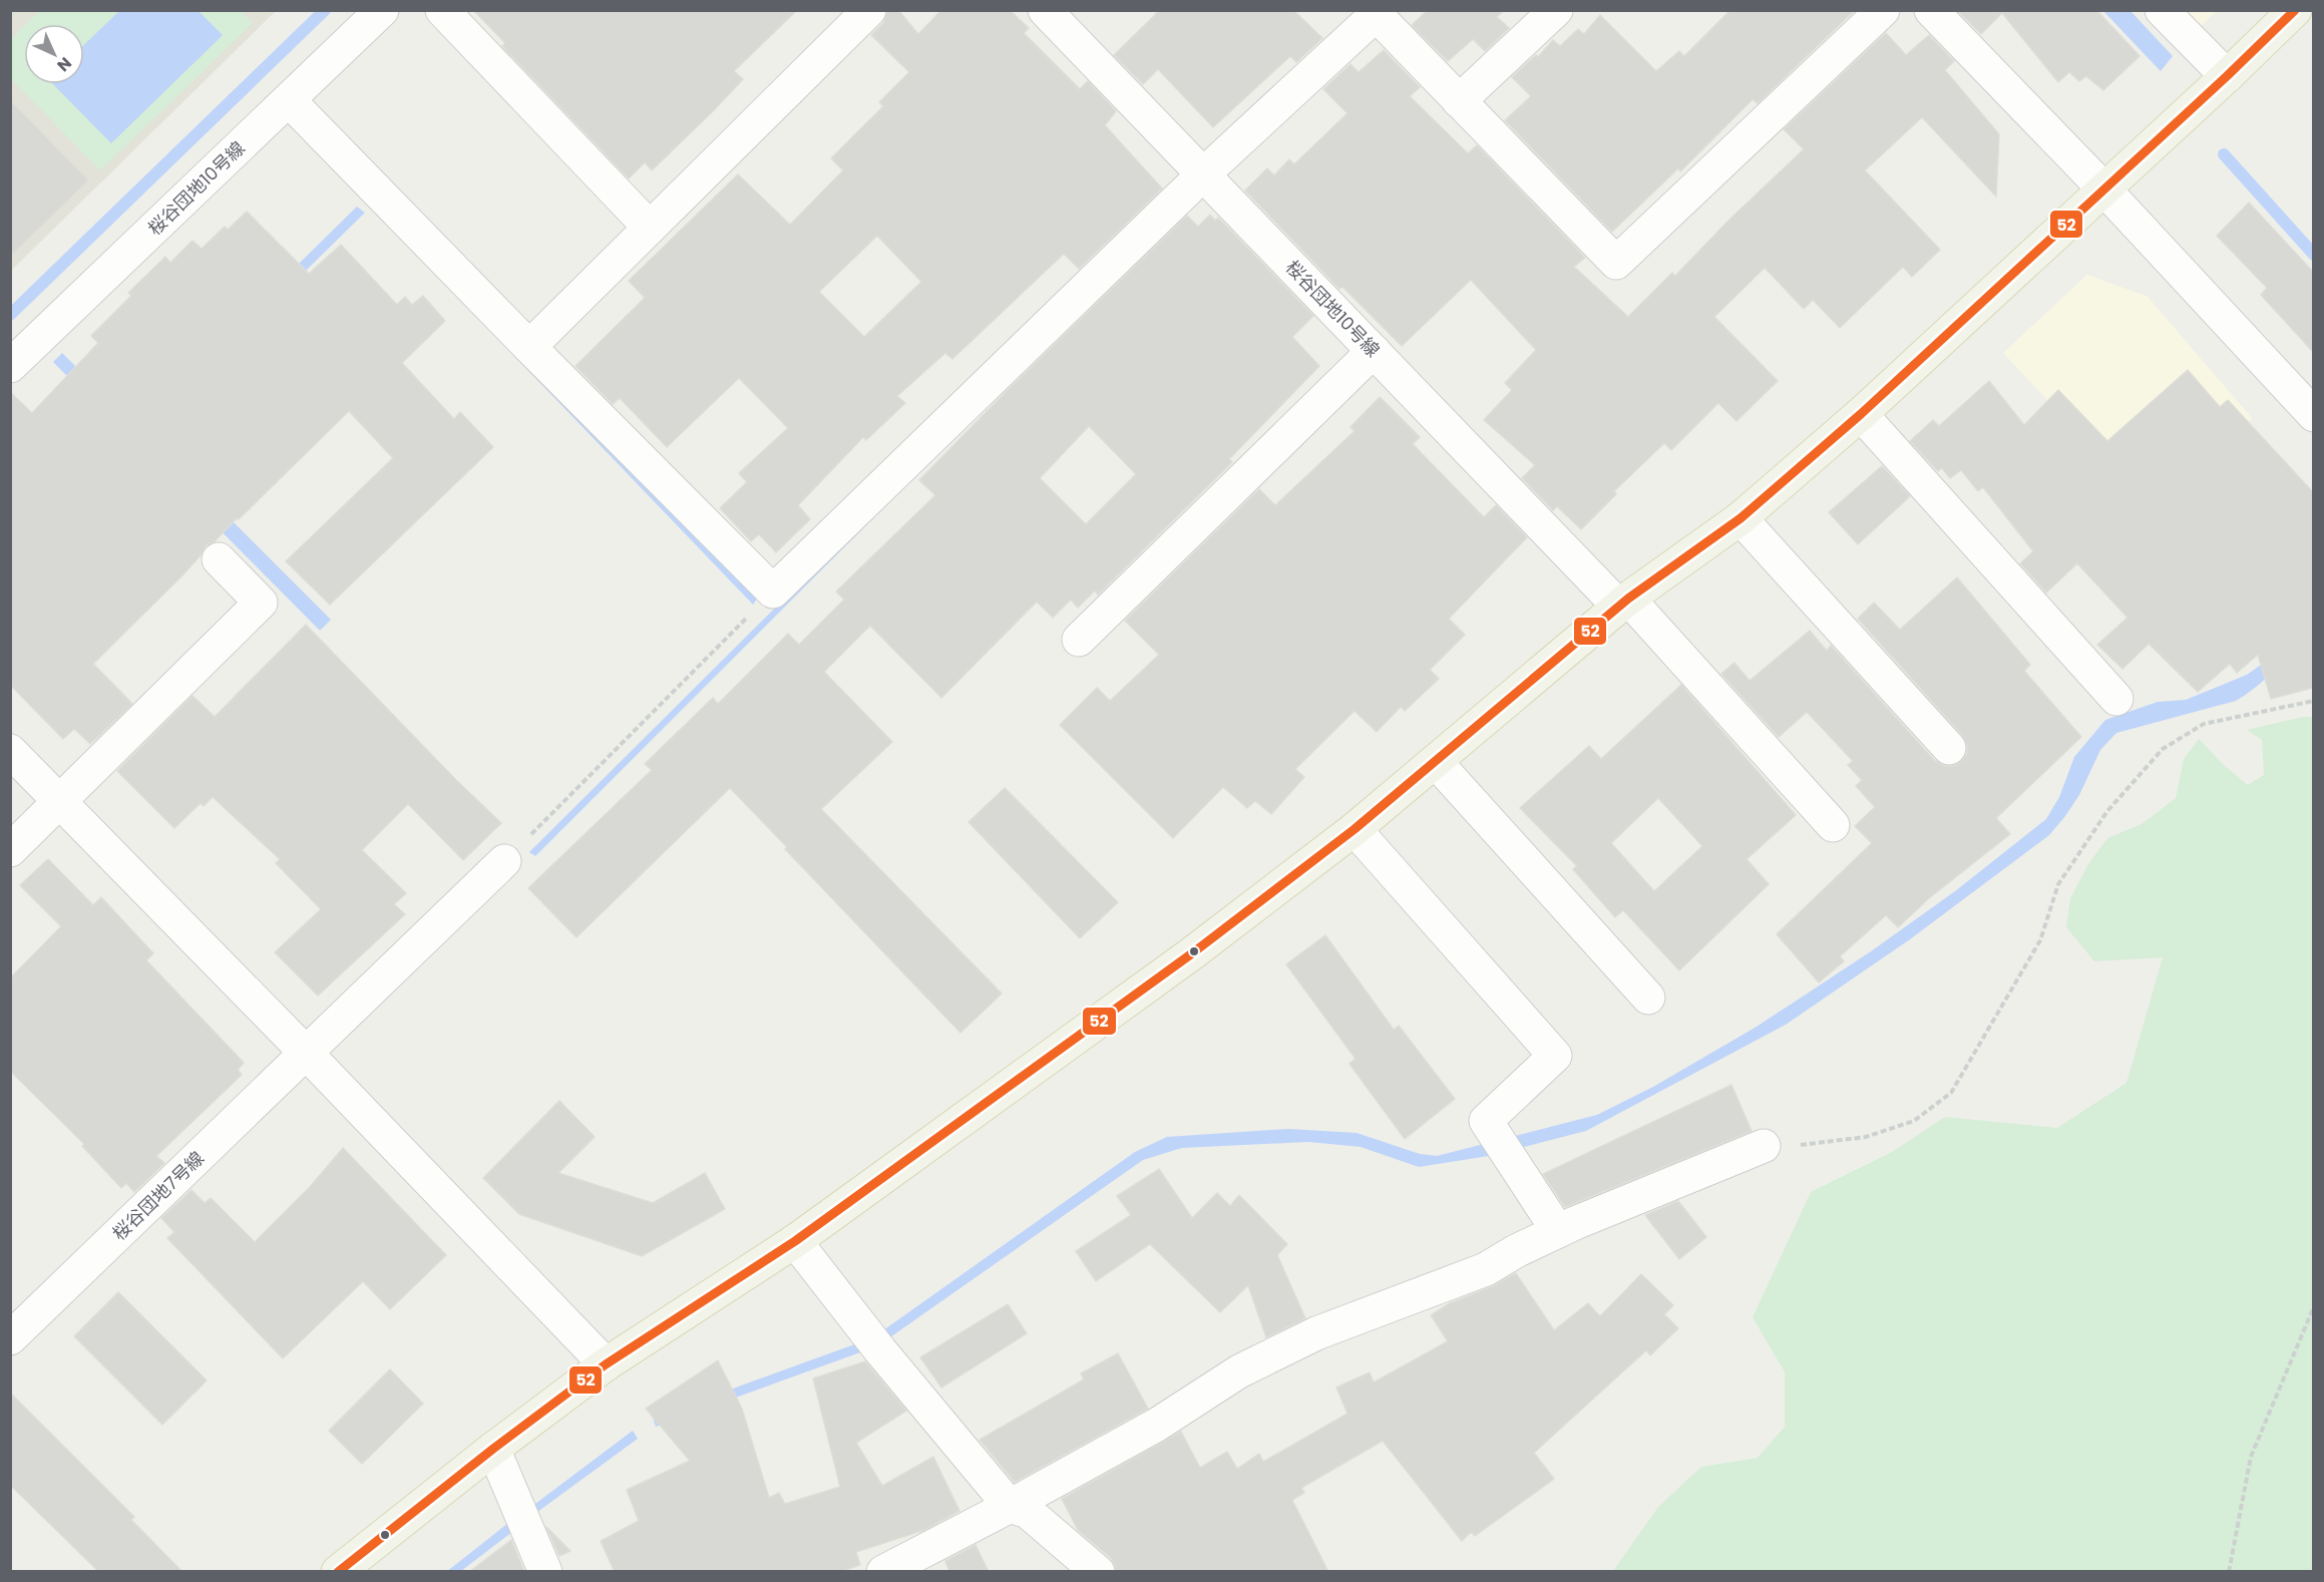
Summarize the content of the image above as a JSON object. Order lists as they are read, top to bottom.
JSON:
{
  "streets": {
    "street": ["桜谷団地10号線", "桜谷団地7号線"]
  },
  "lines": ["transit line 52"],
  "north": "bottom right"
}
